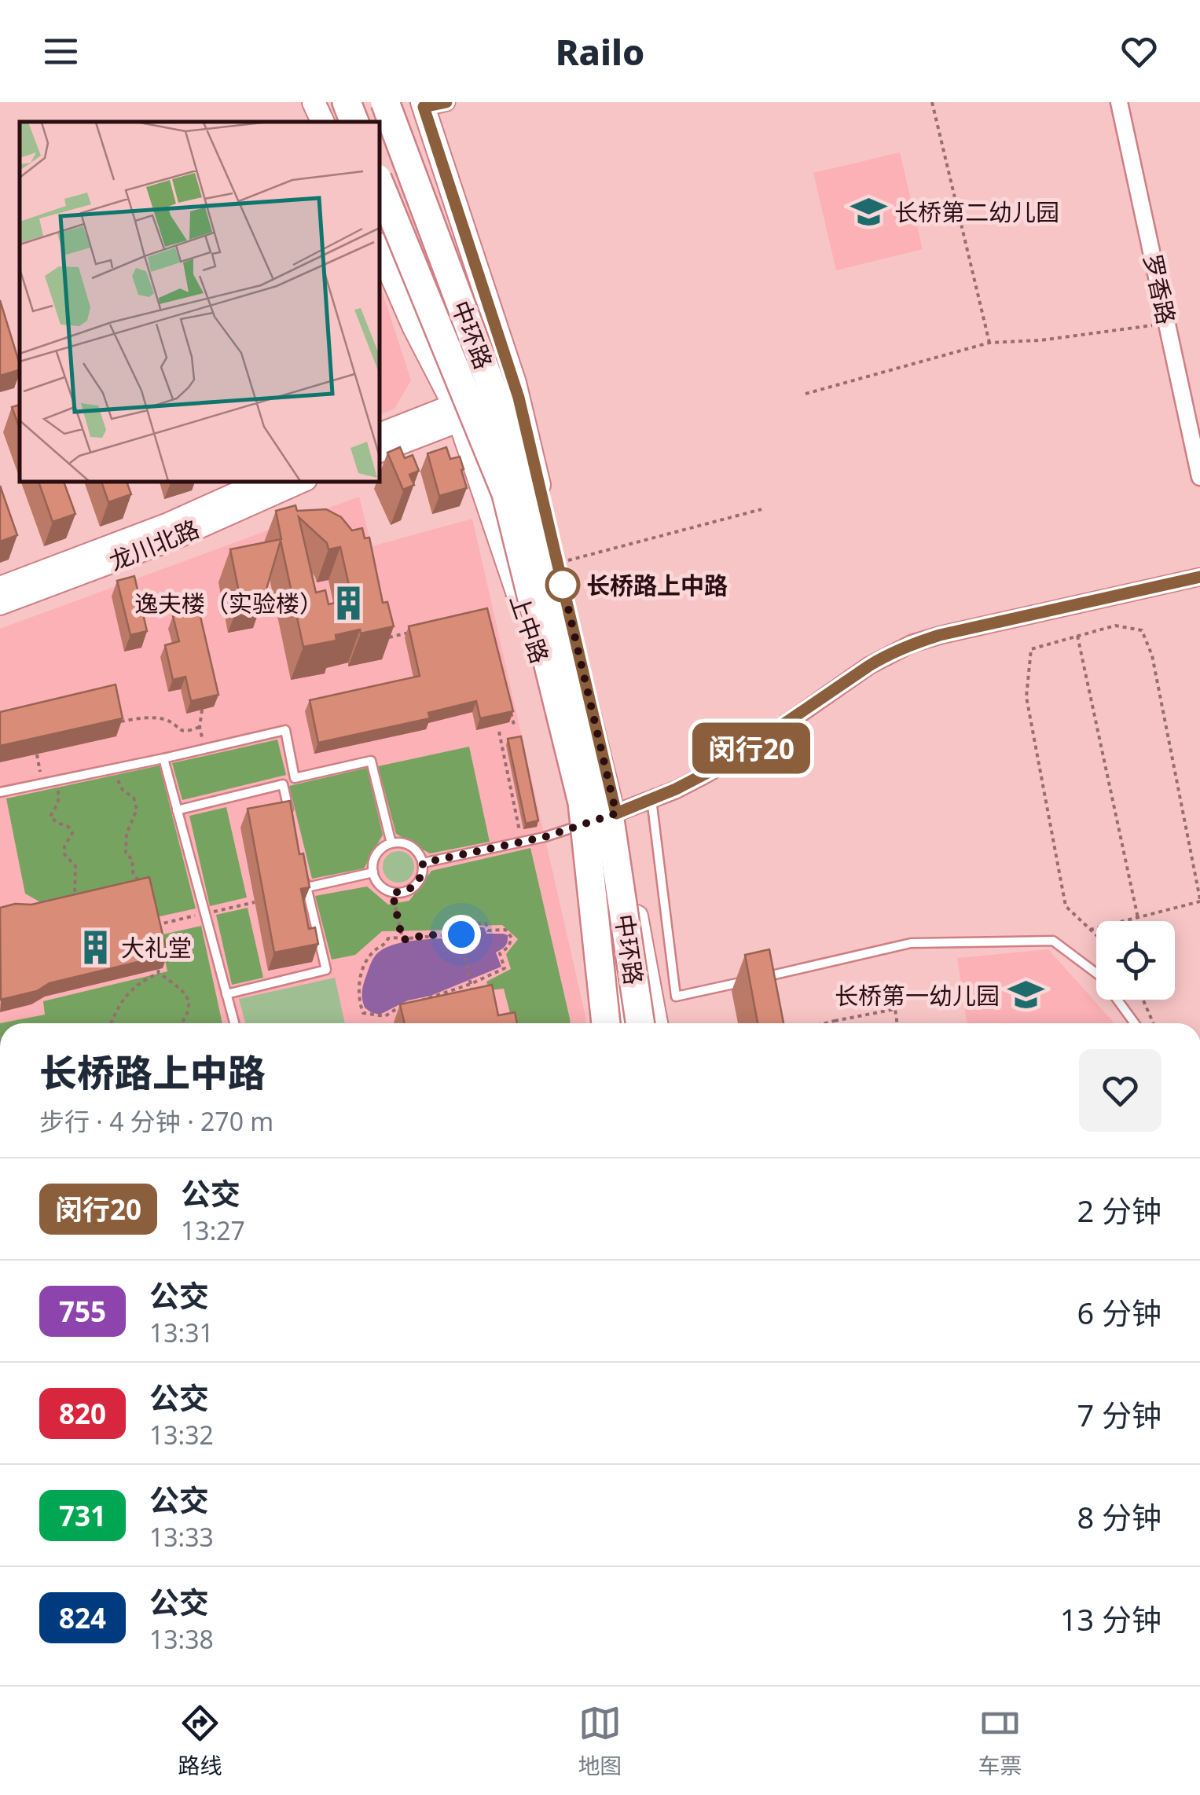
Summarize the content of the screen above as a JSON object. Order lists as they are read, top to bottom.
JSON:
{
  "streets": {
    "highway": ["中环路"],
    "main road": ["龙川北路", "上中路"],
    "street": ["罗香路"]
  },
  "places": {
    "school or university": ["长桥第二幼儿园", "长桥第一幼儿园"],
    "other": ["长桥路上中路"],
    "building": ["逸夫楼（实验楼）", "大礼堂"]
  },
  "lines": ["bus line 闵行20"],
  "page": {
    "header": "Railo",
    "on_map": "闵行20",
    "heading": ["长桥路上中路", "步行 · 4 分钟 · 270 m"],
    "list": [
      {
        "mark": "闵行20",
        "name": "公交",
        "note": "13:27",
        "value": "2 分钟"
      },
      {
        "mark": "755",
        "name": "公交",
        "note": "13:31",
        "value": "6 分钟"
      },
      {
        "mark": "820",
        "name": "公交",
        "note": "13:32",
        "value": "7 分钟"
      },
      {
        "mark": "731",
        "name": "公交",
        "note": "13:33",
        "value": "8 分钟"
      },
      {
        "mark": "824",
        "name": "公交",
        "note": "13:38",
        "value": "13 分钟"
      }
    ],
    "tabs": ["路线", "地图", "车票"]
  }
}
